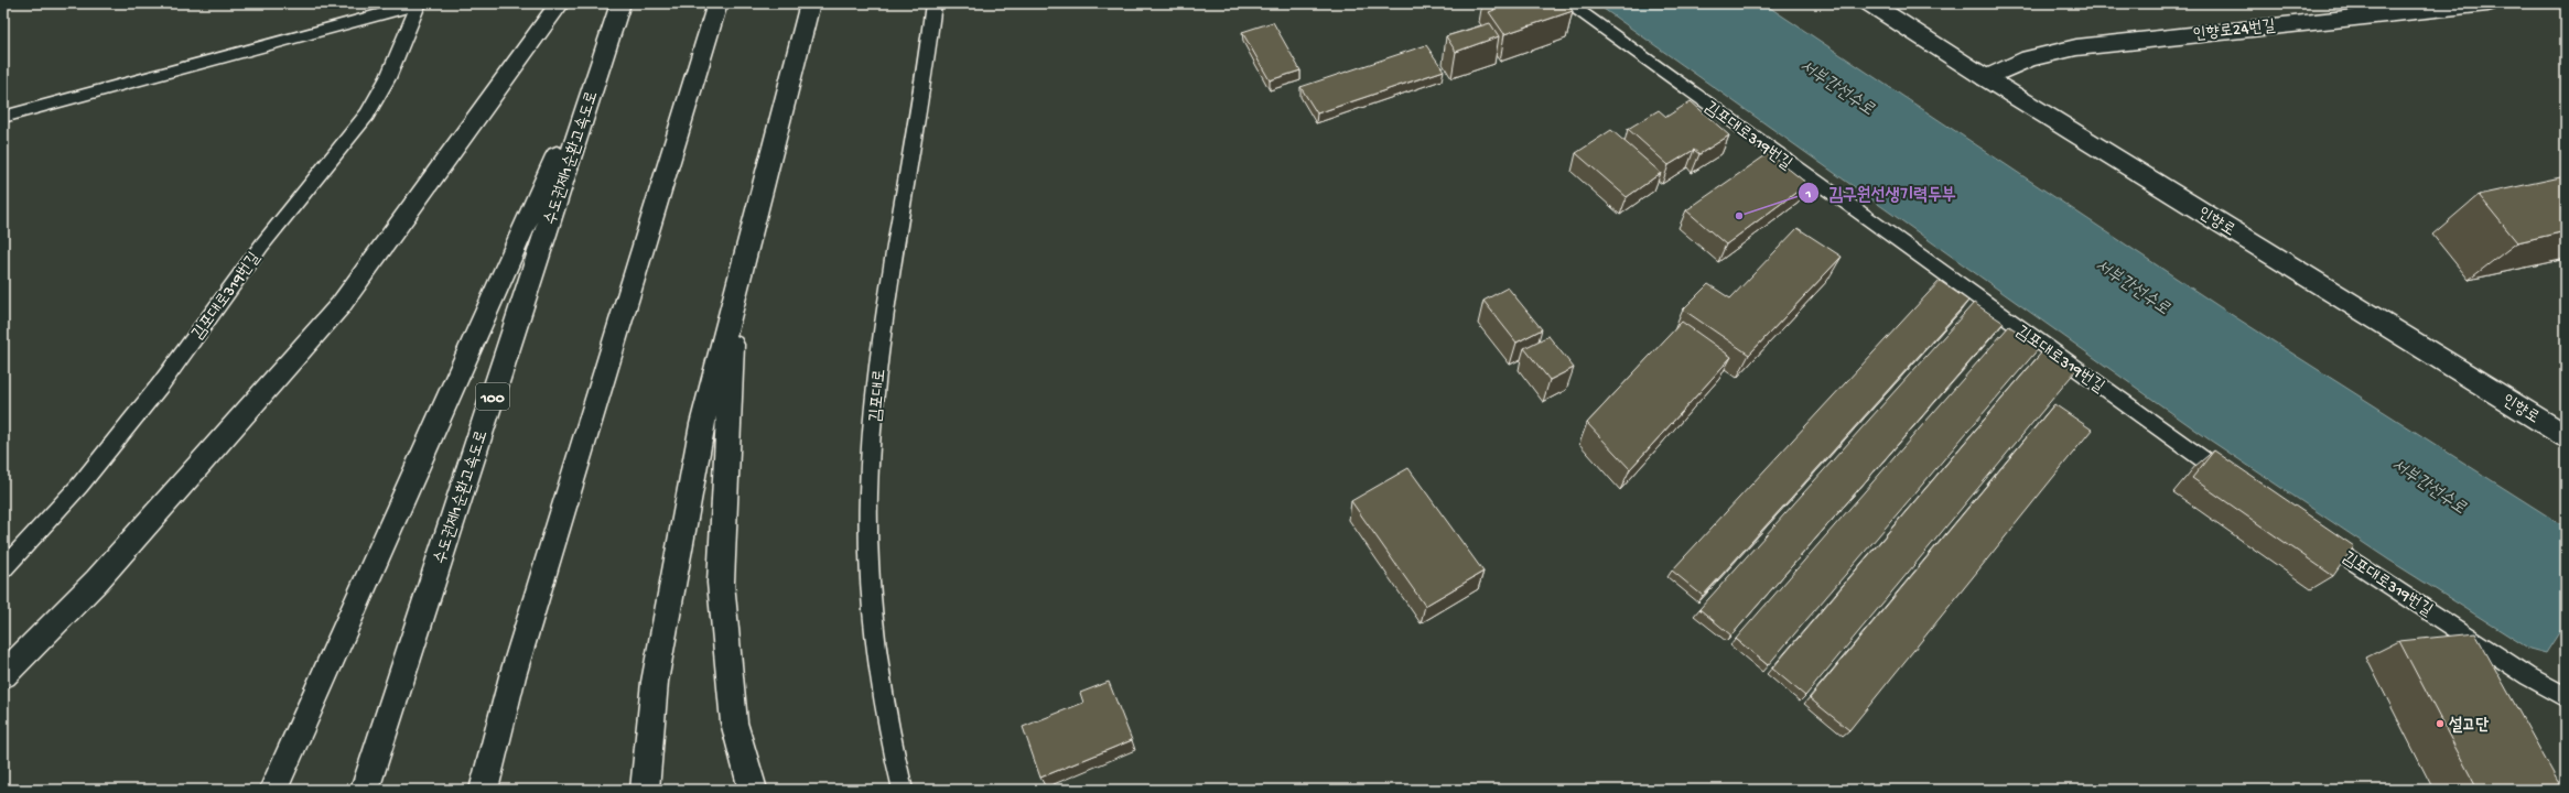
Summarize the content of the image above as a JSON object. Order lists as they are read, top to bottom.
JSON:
{
  "streets": {
    "main road": [
      "인향로24번길",
      "수도권제1순환고속도로",
      "인향로",
      "100"
    ],
    "lane": ["김포대로319번길", "김포대로"]
  },
  "crossings": [
    ["인향로24번길", "인향로"]
  ],
  "water": ["서부간선수로"],
  "places": ["김구원선생기력두부", "설고단"]
}
